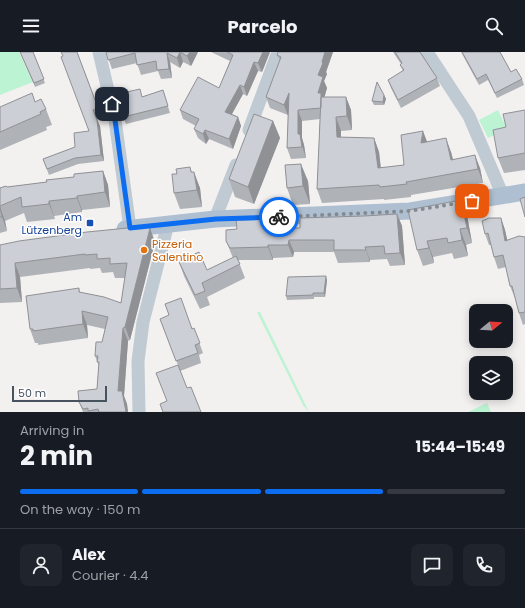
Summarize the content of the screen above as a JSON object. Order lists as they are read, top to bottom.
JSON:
{
  "places": {
    "transit": ["Am Lützenberg"],
    "other": ["Pizzeria Salentino"]
  },
  "scale_bar": "50 m",
  "north": "right",
  "page": {
    "header": "Parcelo",
    "scale": "50 m",
    "heading": ["2 min", "Arriving in", "15:44–15:49"],
    "panel": ["Alex", "Courier · 4.4"],
    "bar": "On the way · 150 m"
  }
}
